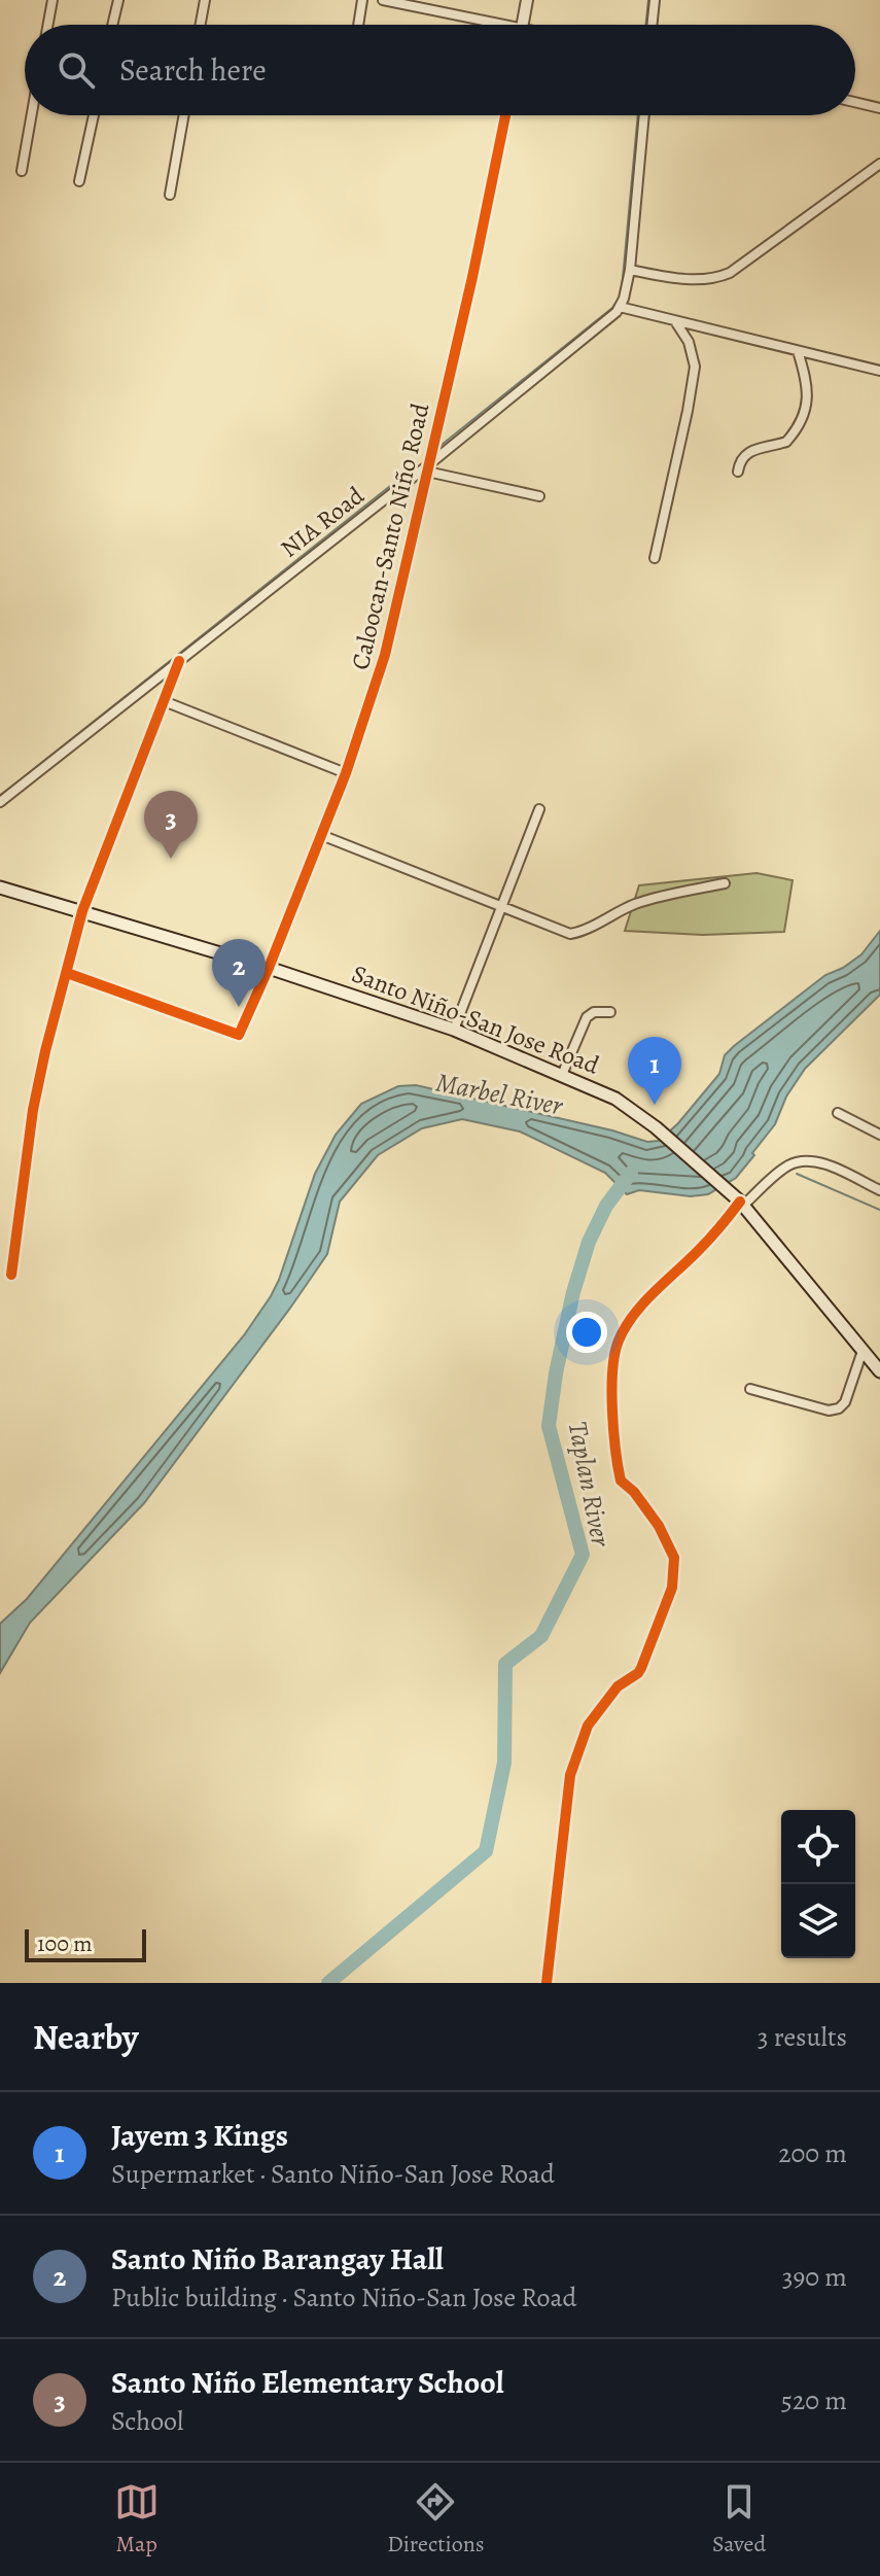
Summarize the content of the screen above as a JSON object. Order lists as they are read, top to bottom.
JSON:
{
  "streets": {
    "main road": ["Santo Niño-San Jose Road"],
    "street": ["NIA Road", "Caloocan-Santo Niño Road"]
  },
  "crossings": [
    ["NIA Road", "Caloocan-Santo Niño Road"],
    ["Caloocan-Santo Niño Road", "Santo Niño-San Jose Road"]
  ],
  "water": ["Marbel River", "Taplan River"],
  "scale_bar": "100 m",
  "page": {
    "search": "Search here",
    "pins": ["3", "2", "1"],
    "scale": "100 m",
    "heading": ["Nearby", "3 results"],
    "list": [
      {
        "mark": "1",
        "name": "Jayem 3 Kings",
        "note": "Supermarket · Santo Niño-San Jose Road",
        "value": "200 m"
      },
      {
        "mark": "2",
        "name": "Santo Niño Barangay Hall",
        "note": "Public building · Santo Niño-San Jose Road",
        "value": "390 m"
      },
      {
        "mark": "3",
        "name": "Santo Niño Elementary School",
        "note": "School",
        "value": "520 m"
      }
    ],
    "nav": ["Map", "Directions", "Saved"]
  }
}
